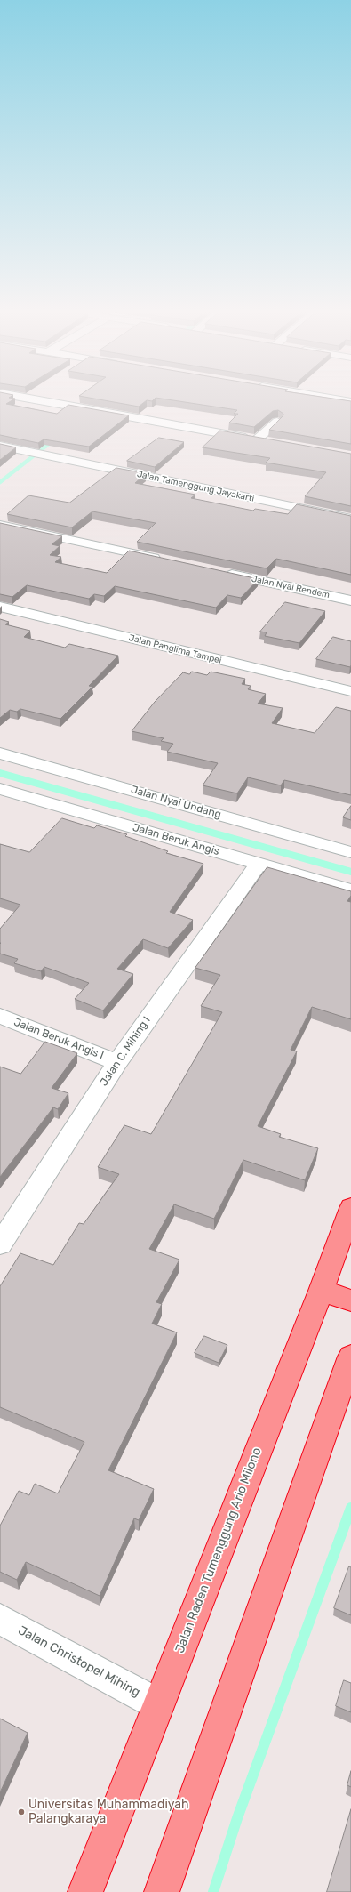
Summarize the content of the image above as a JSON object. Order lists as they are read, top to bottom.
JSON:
{
  "streets": {
    "highway": ["Jalan Raden Tumenggung Ario Milono"],
    "street": [
      "Jalan Tamenggung Jayakarti",
      "Jalan Nyai Rendem",
      "Jalan Panglima Tampei",
      "Jalan Nyai Undang",
      "Jalan Beruk Angis",
      "Jalan Beruk Angis I",
      "Jalan C. Mihing I",
      "Jalan Christopel Mihing"
    ]
  },
  "crossings": [
    ["Jalan Beruk Angis", "Jalan C. Mihing I"],
    ["Jalan Beruk Angis I", "Jalan C. Mihing I"],
    ["Jalan Raden Tumenggung Ario Milono", "Jalan Christopel Mihing"]
  ],
  "places": ["Universitas Muhammadiyah Palangkaraya"]
}
